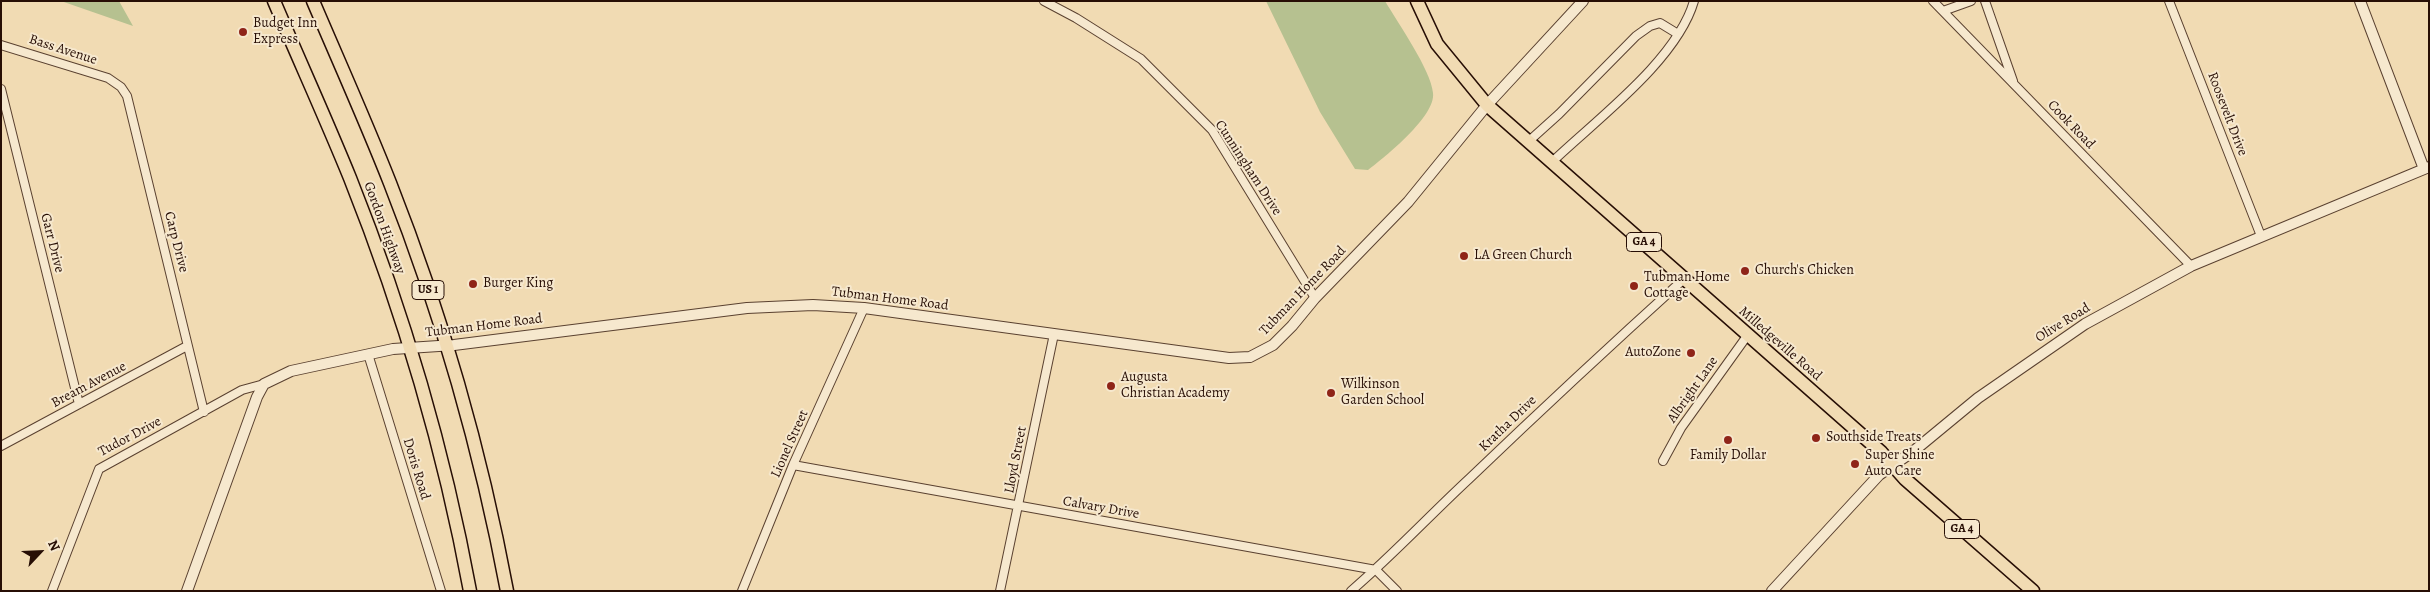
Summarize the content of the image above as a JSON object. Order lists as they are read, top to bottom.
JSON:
{
  "streets": {
    "main road": [
      "Gordon Highway",
      "GA 4",
      "US 1",
      "Milledgeville Road"
    ],
    "street": [
      "Bass Avenue",
      "Roosevelt Drive",
      "Cook Road",
      "Cunningham Drive",
      "Carp Drive",
      "Garr Drive",
      "Tubman Home Road",
      "Olive Road",
      "Bream Avenue",
      "Albright Lane",
      "Kratha Drive",
      "Tudor Drive",
      "Lionel Street",
      "Lloyd Street",
      "Doris Road",
      "Calvary Drive"
    ]
  },
  "crossings": [
    ["Bass Avenue", "Carp Drive"],
    ["Roosevelt Drive", "Olive Road"],
    ["Cook Road", "Olive Road"],
    ["Cunningham Drive", "Tubman Home Road"],
    ["Gordon Highway", "Tubman Home Road"],
    ["Carp Drive", "Bream Avenue"],
    ["Carp Drive", "Tudor Drive"],
    ["Garr Drive", "Bream Avenue"],
    ["Tubman Home Road", "Milledgeville Road"],
    ["Tubman Home Road", "Tudor Drive"],
    ["Tubman Home Road", "Lionel Street"],
    ["Tubman Home Road", "Lloyd Street"],
    ["Tubman Home Road", "Doris Road"],
    ["Olive Road", "Milledgeville Road"],
    ["Milledgeville Road", "Albright Lane"],
    ["Milledgeville Road", "Kratha Drive"],
    ["Kratha Drive", "Calvary Drive"],
    ["Lionel Street", "Calvary Drive"],
    ["Lloyd Street", "Calvary Drive"]
  ],
  "places": [
    "Budget Inn Express",
    "LA Green Church",
    "Church's Chicken",
    "Burger King",
    "Tubman Home Cottage",
    "AutoZone",
    "Augusta Christian Academy",
    "Wilkinson Garden School",
    "Southside Treats",
    "Family Dollar",
    "Super Shine Auto Care"
  ],
  "north": "top right"
}
